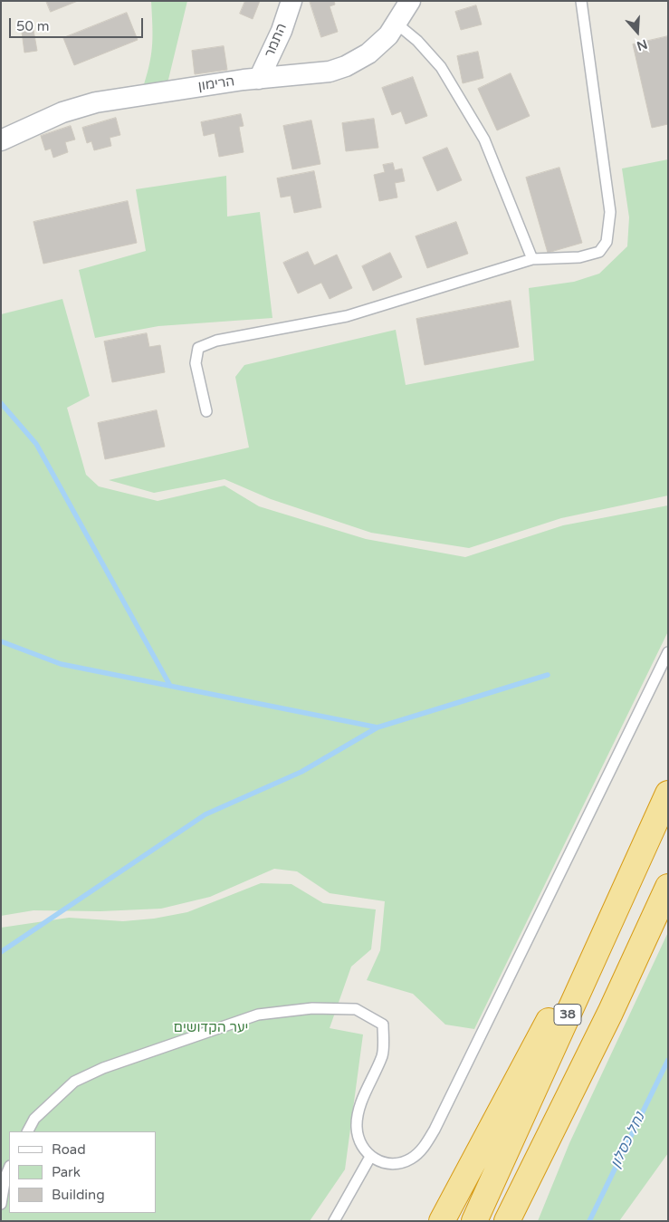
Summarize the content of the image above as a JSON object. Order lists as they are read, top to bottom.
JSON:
{
  "streets": {
    "highway": ["38"],
    "street": ["התמר", "הרימון"]
  },
  "crossings": [
    ["התמר", "הרימון"]
  ],
  "water": ["נחל כסלון"],
  "parks": ["יער הקדושים"],
  "legend": ["Road", "Park", "Building"],
  "scale_bar": "50 m",
  "north": "bottom"
}
